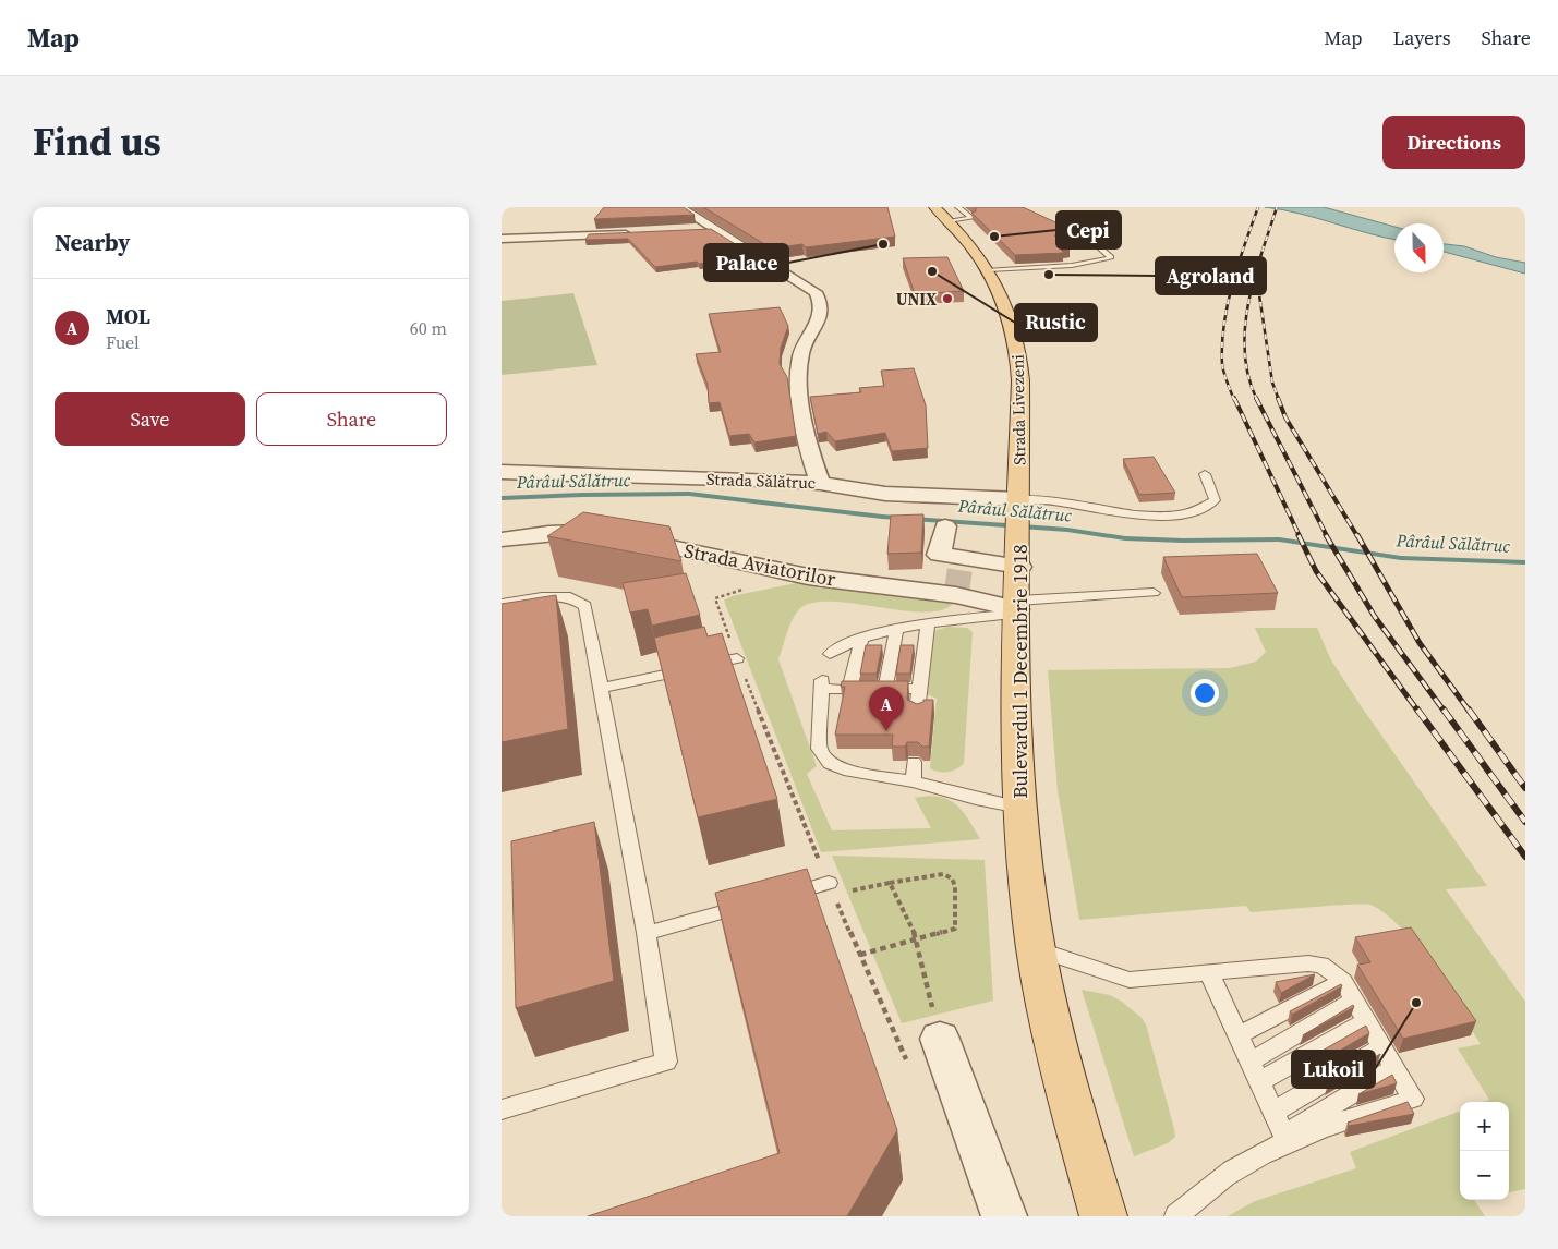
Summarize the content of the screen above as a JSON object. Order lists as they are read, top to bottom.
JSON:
{
  "streets": {
    "main road": ["Strada Livezeni", "Bulevardul 1 Decembrie 1918"],
    "street": ["Strada Sălătruc", "Strada Aviatorilor"]
  },
  "crossings": [
    ["Strada Livezeni", "Strada Sălătruc"],
    ["Strada Livezeni", "Bulevardul 1 Decembrie 1918"],
    ["Strada Sălătruc", "Bulevardul 1 Decembrie 1918"],
    ["Strada Aviatorilor", "Bulevardul 1 Decembrie 1918"]
  ],
  "water": ["Pârâul Sălătruc"],
  "places": [
    "Cepi",
    "Palace",
    "Rustic",
    "Agroland",
    "UNIX",
    "Lukoil"
  ],
  "north": "bottom",
  "page": {
    "header": "Map",
    "nav": ["Map", "Layers", "Share"],
    "title": "Find us",
    "buttons": [
      "Directions",
      ["Save", "Share"]
    ],
    "heading": "Nearby",
    "list": [
      {
        "mark": "A",
        "name": "MOL",
        "note": "Fuel",
        "value": "60 m"
      }
    ],
    "pins": "A",
    "map_buttons": ["+", "−"]
  }
}
